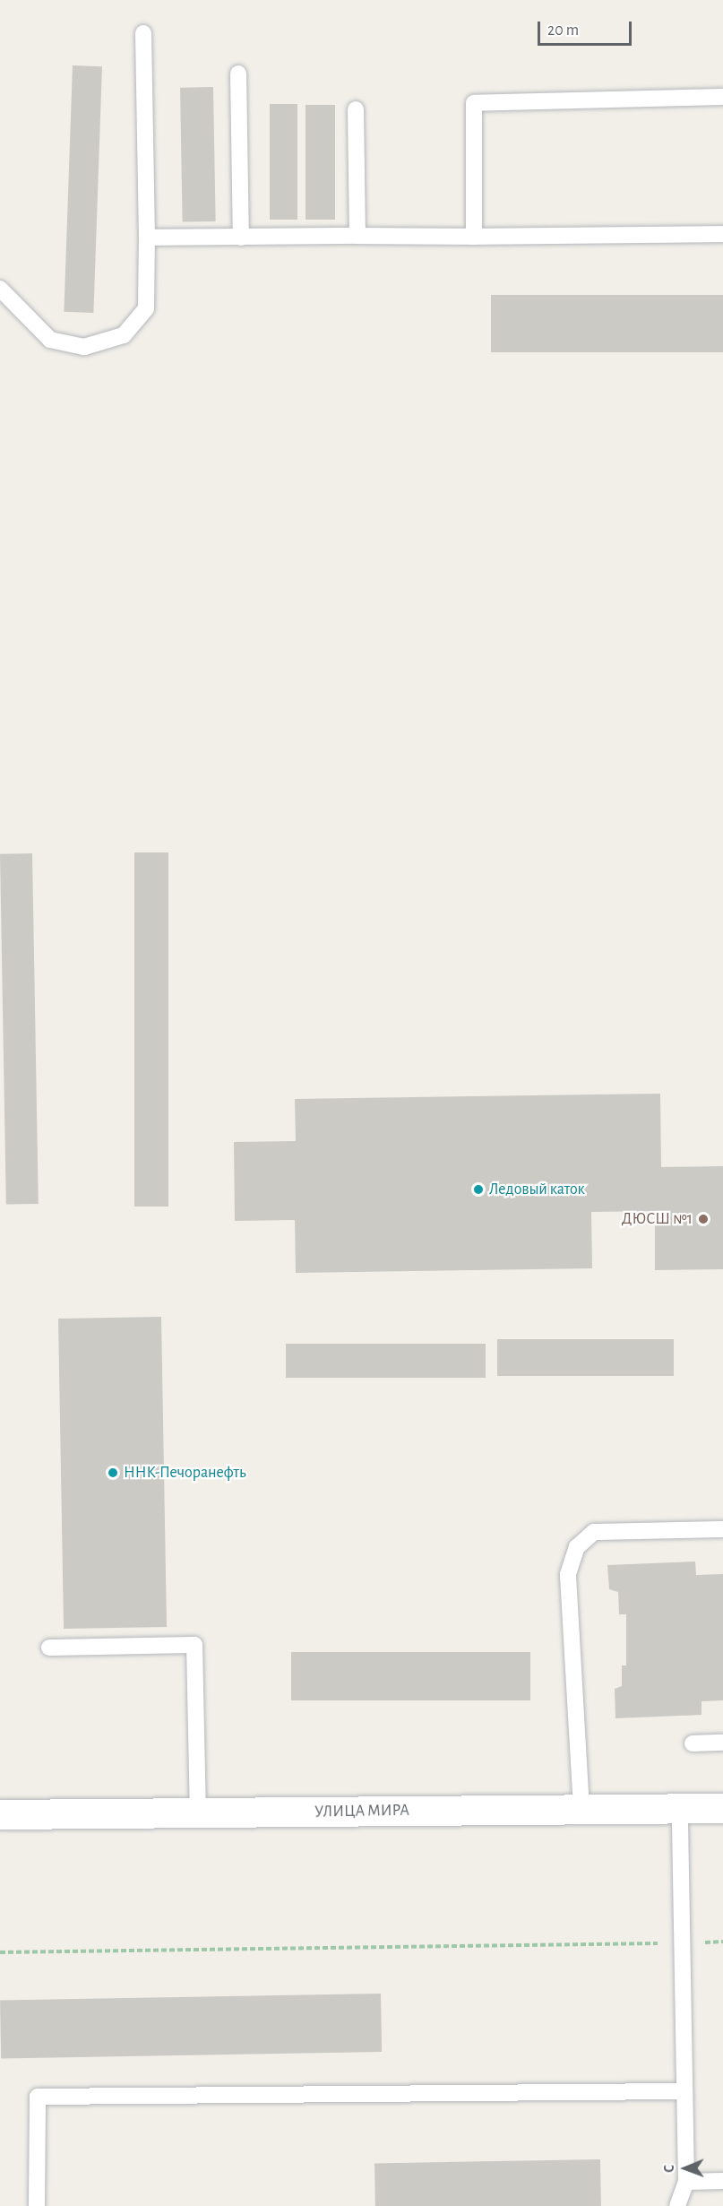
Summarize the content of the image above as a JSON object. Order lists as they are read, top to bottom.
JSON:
{
  "streets": {
    "main road": ["УЛИЦА МИРА"]
  },
  "places": ["Ледовый каток", "ДЮСШ №1", "ННК-Печоранефть"],
  "scale_bar": "20 m",
  "north": "left"
}
